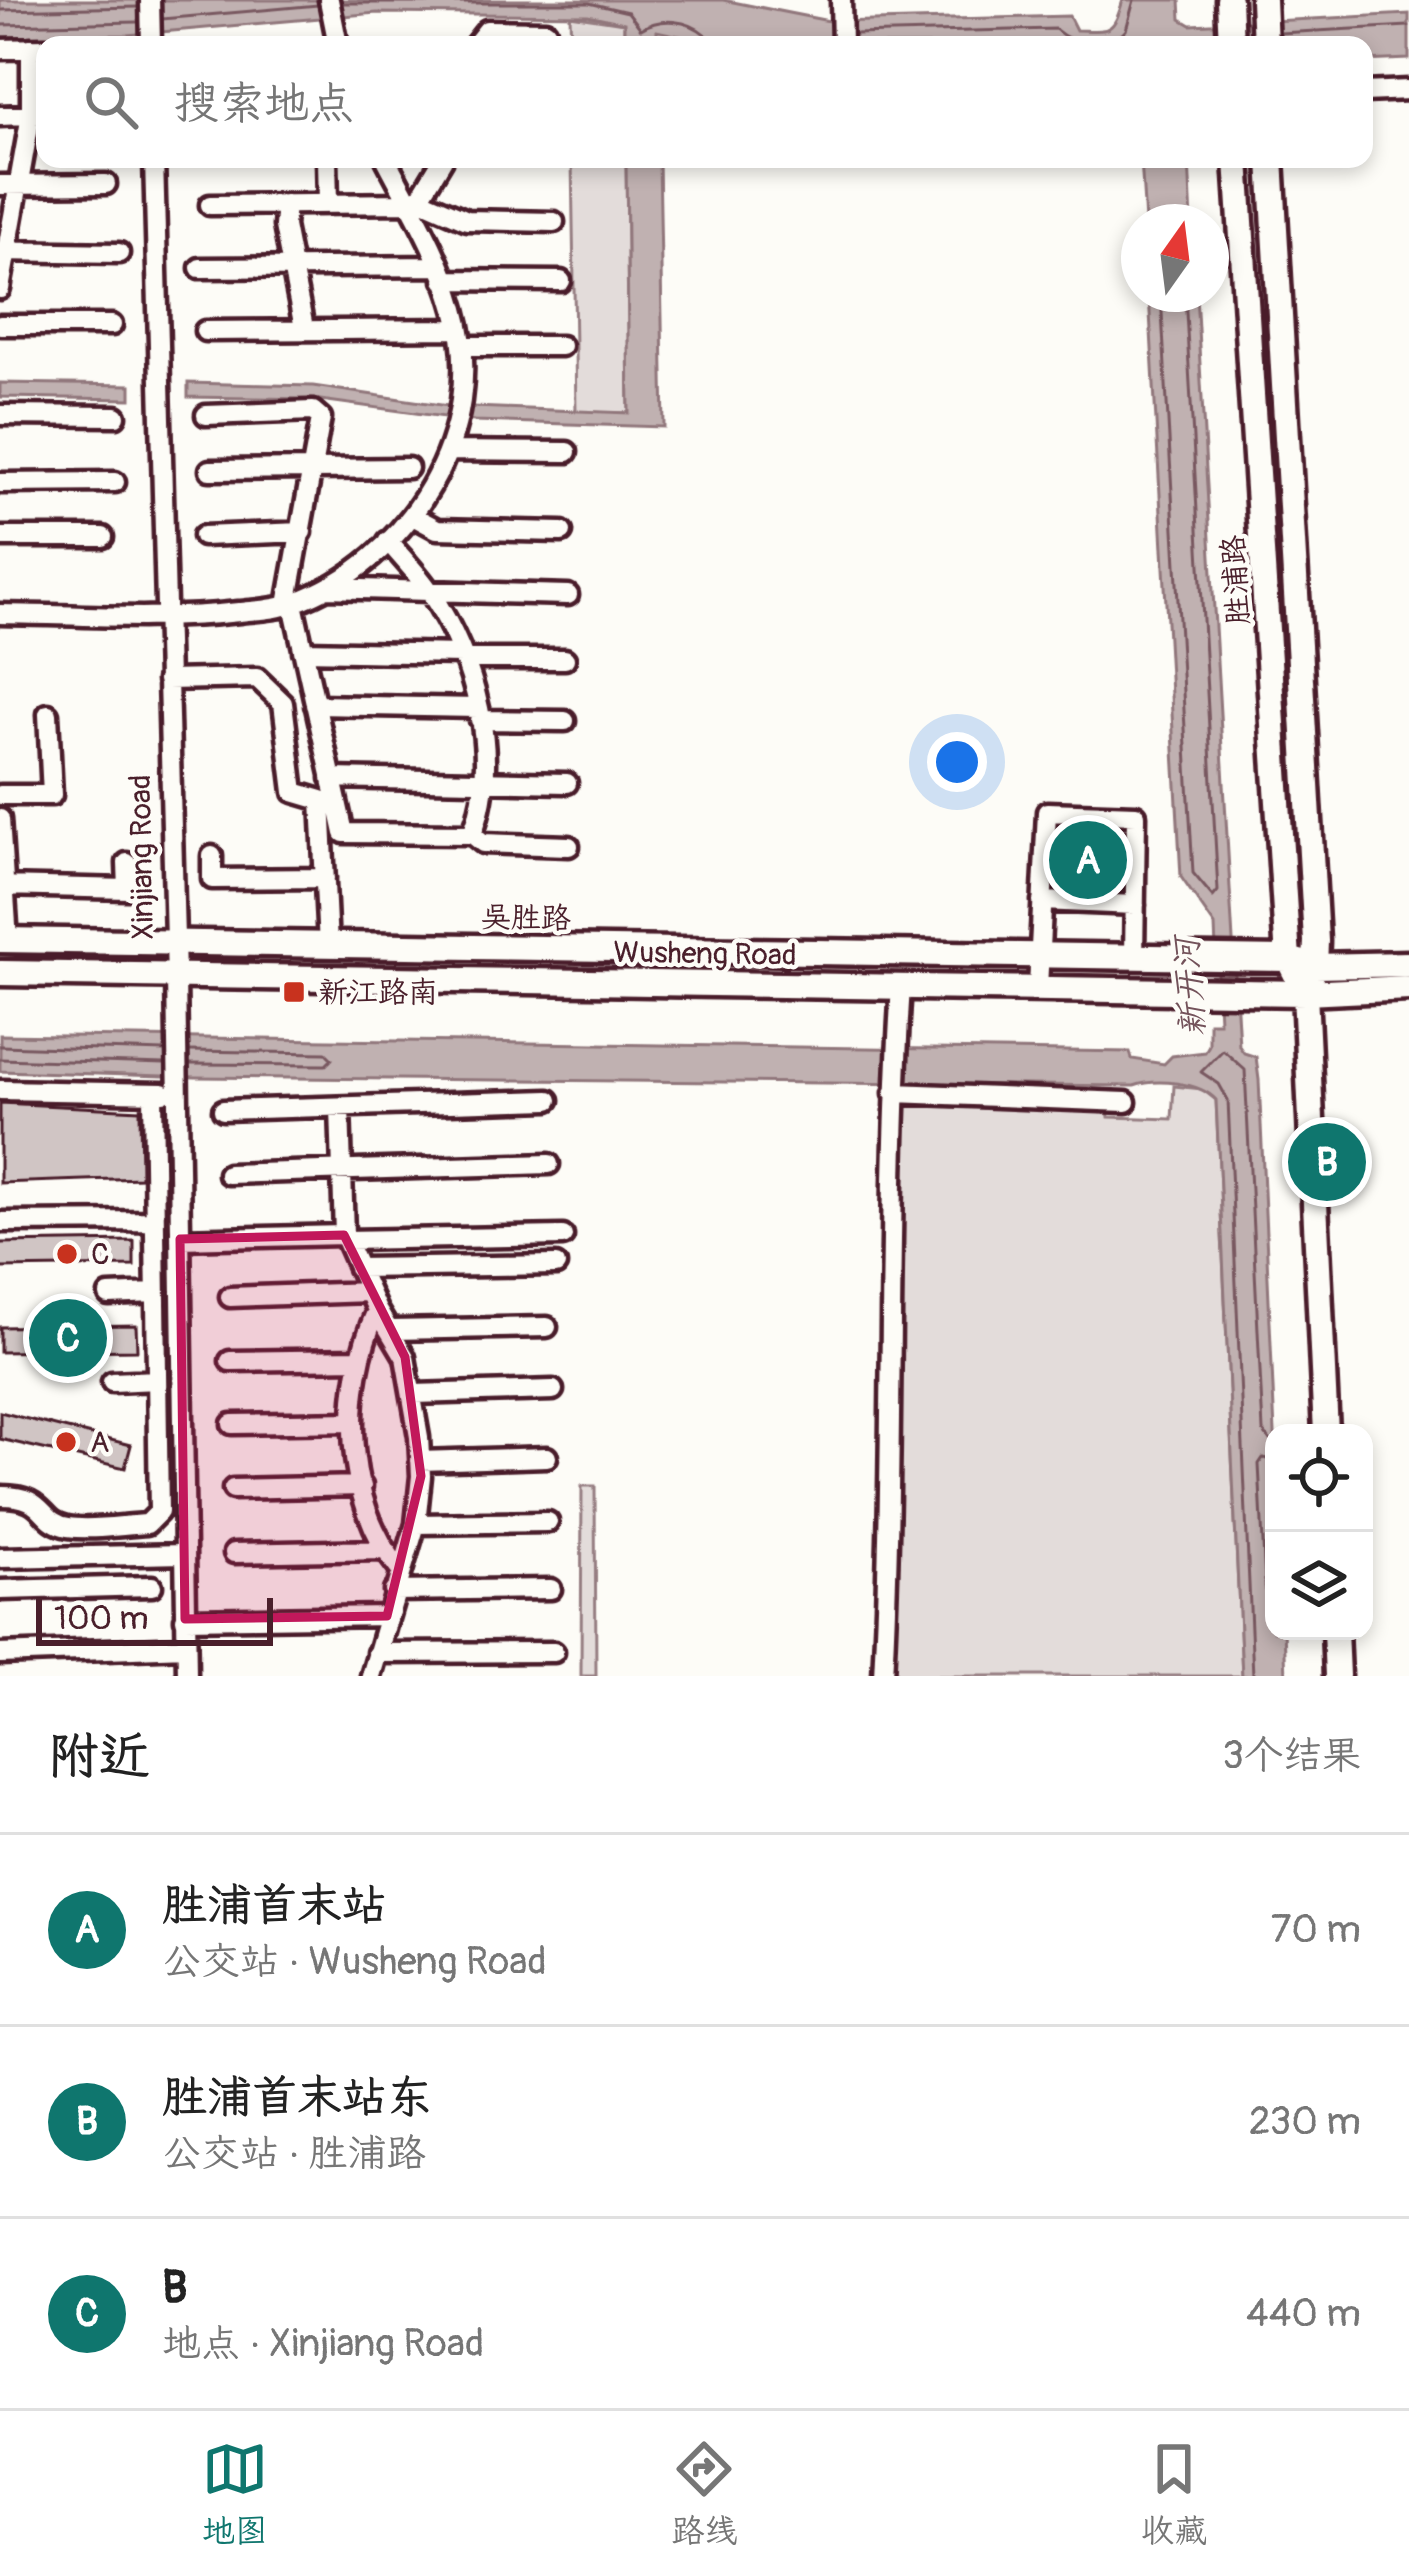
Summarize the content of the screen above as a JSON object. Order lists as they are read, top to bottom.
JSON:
{
  "streets": {
    "main road": ["胜浦路", "吴胜路", "Wusheng Road"],
    "street": ["Xinjiang Road"]
  },
  "crossings": [
    ["胜浦路", "Wusheng Road"],
    ["Xinjiang Road", "Wusheng Road"]
  ],
  "water": ["新开河"],
  "places": {
    "transit": ["新江路南"],
    "other": ["C", "A"]
  },
  "scale_bar": "100 m",
  "north": "top",
  "page": {
    "search": "搜索地点",
    "pins": ["A", "B", "C"],
    "scale": "100 m",
    "heading": ["附近", "3个结果"],
    "list": [
      {
        "mark": "A",
        "name": "胜浦首末站",
        "note": "公交站 · Wusheng Road",
        "value": "70 m"
      },
      {
        "mark": "B",
        "name": "胜浦首末站东",
        "note": "公交站 · 胜浦路",
        "value": "230 m"
      },
      {
        "mark": "C",
        "name": "B",
        "note": "地点 · Xinjiang Road",
        "value": "440 m"
      }
    ],
    "nav": ["地图", "路线", "收藏"]
  }
}
